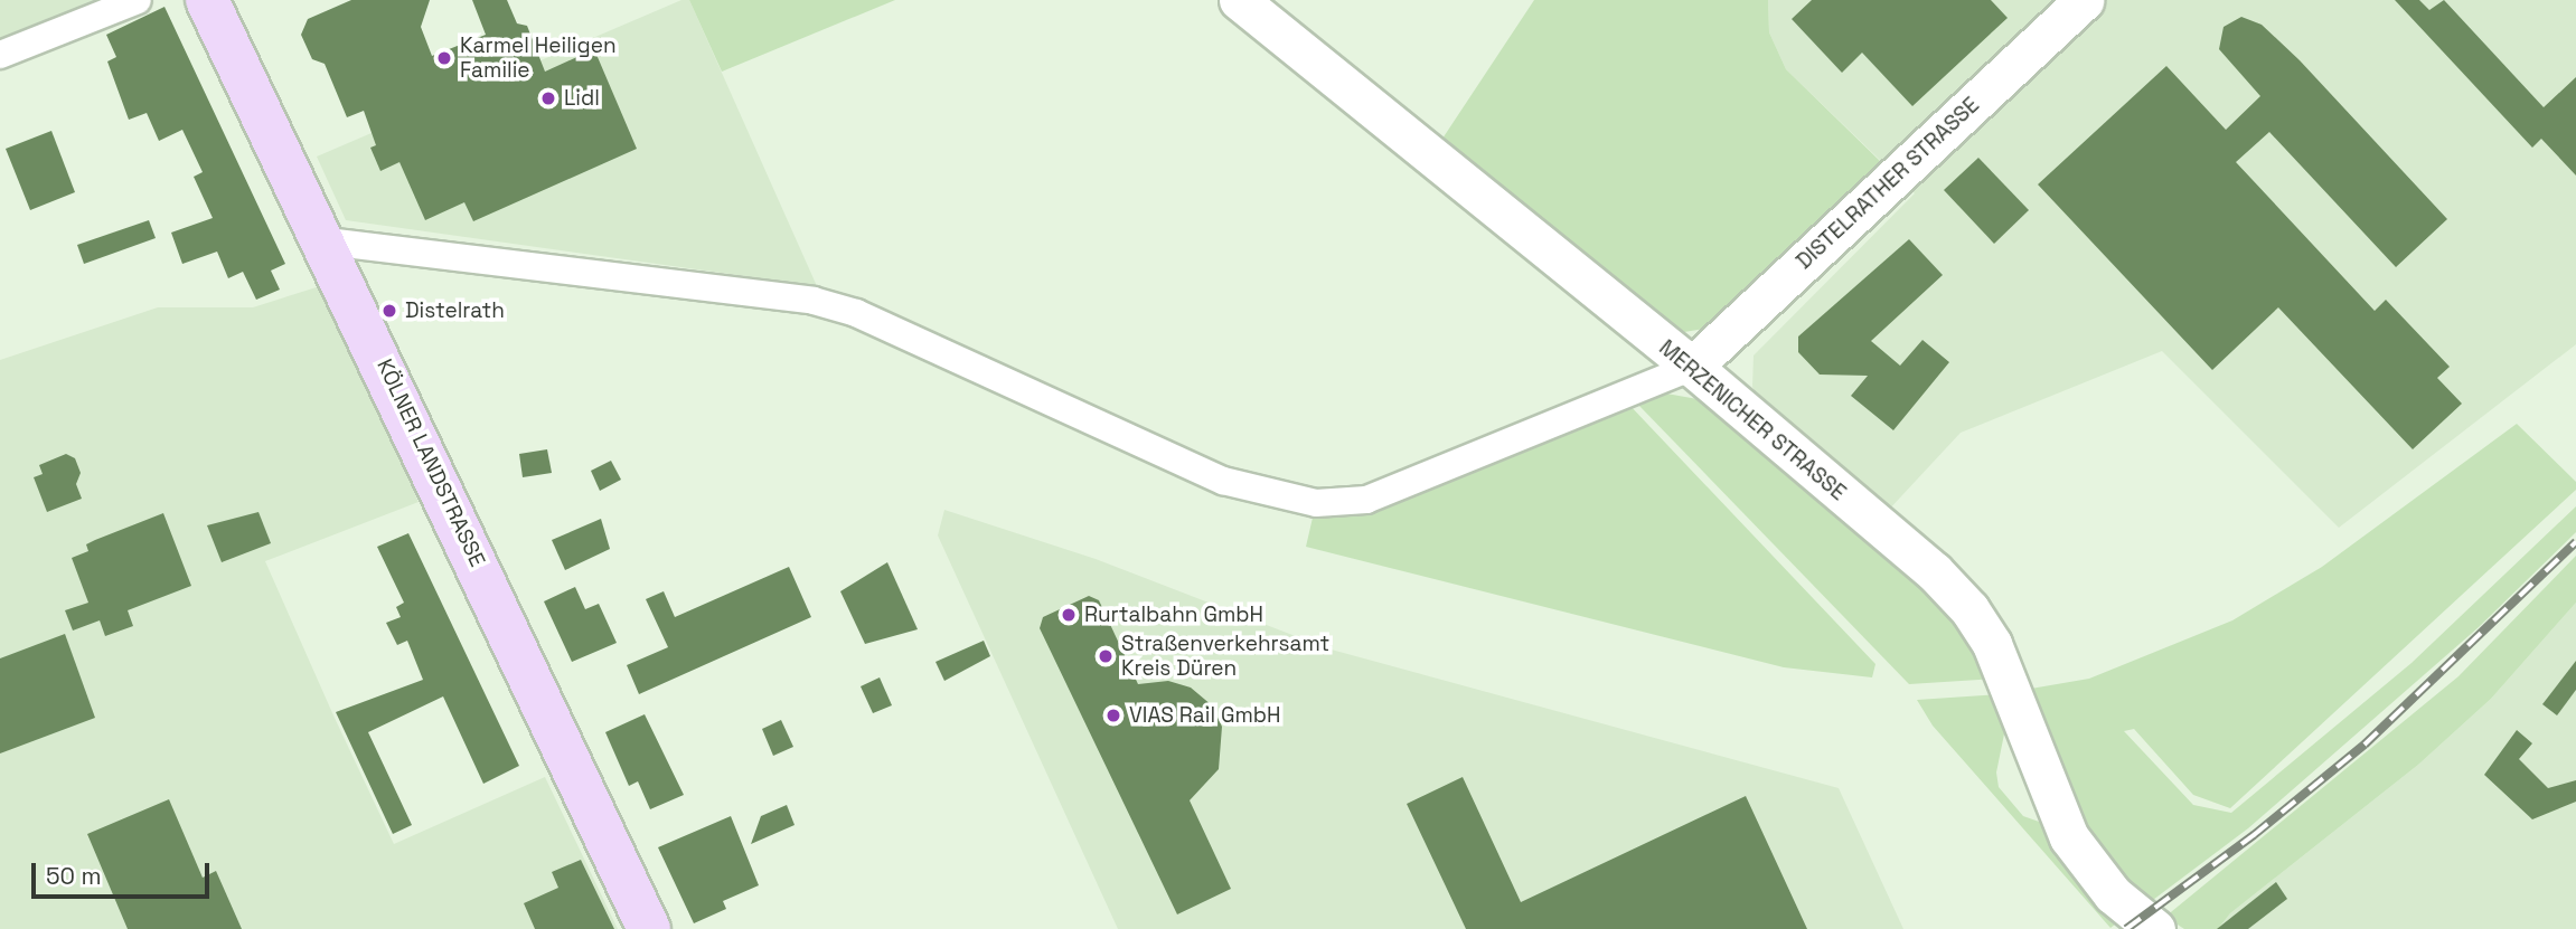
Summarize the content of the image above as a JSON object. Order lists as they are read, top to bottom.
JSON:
{
  "streets": {
    "main road": ["KÖLNER LANDSTRASSE"],
    "street": ["DISTELRATHER STRASSE", "MERZENICHER STRASSE"]
  },
  "crossings": [
    ["DISTELRATHER STRASSE", "MERZENICHER STRASSE"]
  ],
  "places": [
    "Karmel Heiligen Familie",
    "Lidl",
    "Distelrath",
    "Rurtalbahn GmbH",
    "Straßenverkehrsamt Kreis Düren",
    "VIAS Rail GmbH"
  ],
  "scale_bar": "50 m"
}
